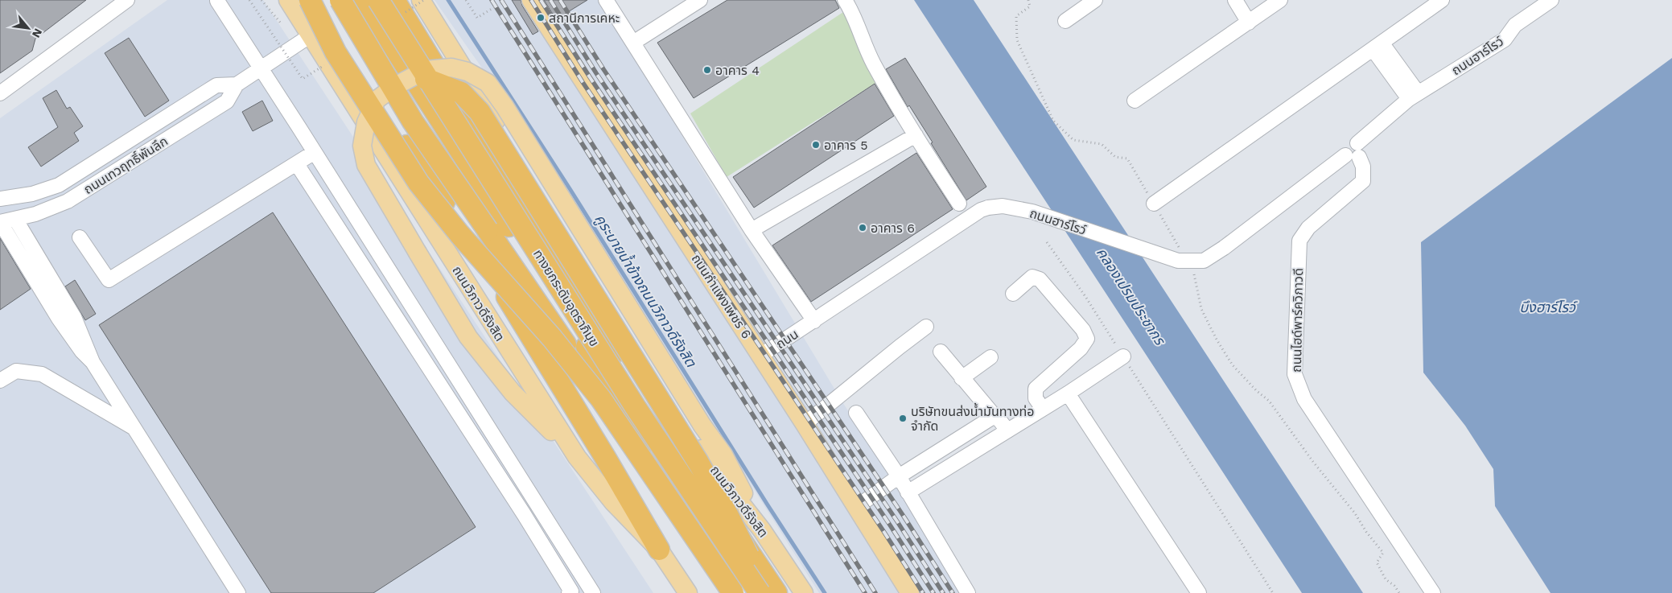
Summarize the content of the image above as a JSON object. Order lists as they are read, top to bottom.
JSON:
{
  "streets": {
    "highway": ["ทางยกระดับอุตราภิมุข", "ถนนวิภาวดีรังสิต"],
    "main road": ["ถนนกำแพงเพชร 6"],
    "street": [
      "ถนนฮาร์โรว์",
      "ถนนเทวฤทธิ์พันลึก",
      "ถนนไฮด์พาร์ควิภาวดี",
      "ถนน"
    ]
  },
  "crossings": [
    ["ถนนฮาร์โรว์", "ถนนไฮด์พาร์ควิภาวดี"],
    ["ถนนฮาร์โรว์", "ถนน"],
    ["ถนนเทวฤทธิ์พันลึก", "ถนนวิภาวดีรังสิต"],
    ["ถนนกำแพงเพชร 6", "ถนน"]
  ],
  "water": ["คูระบายน้ำข้างถนนวิภาวดีรังสิต", "คลองเปรมประชากร", "บึงฮาร์โรว์"],
  "places": [
    "สถานีการเคหะ",
    "อาคาร 4",
    "อาคาร 5",
    "อาคาร 6",
    "บริษัทขนส่งน้ำมันทางท่อ จำกัด"
  ],
  "north": "bottom right"
}
